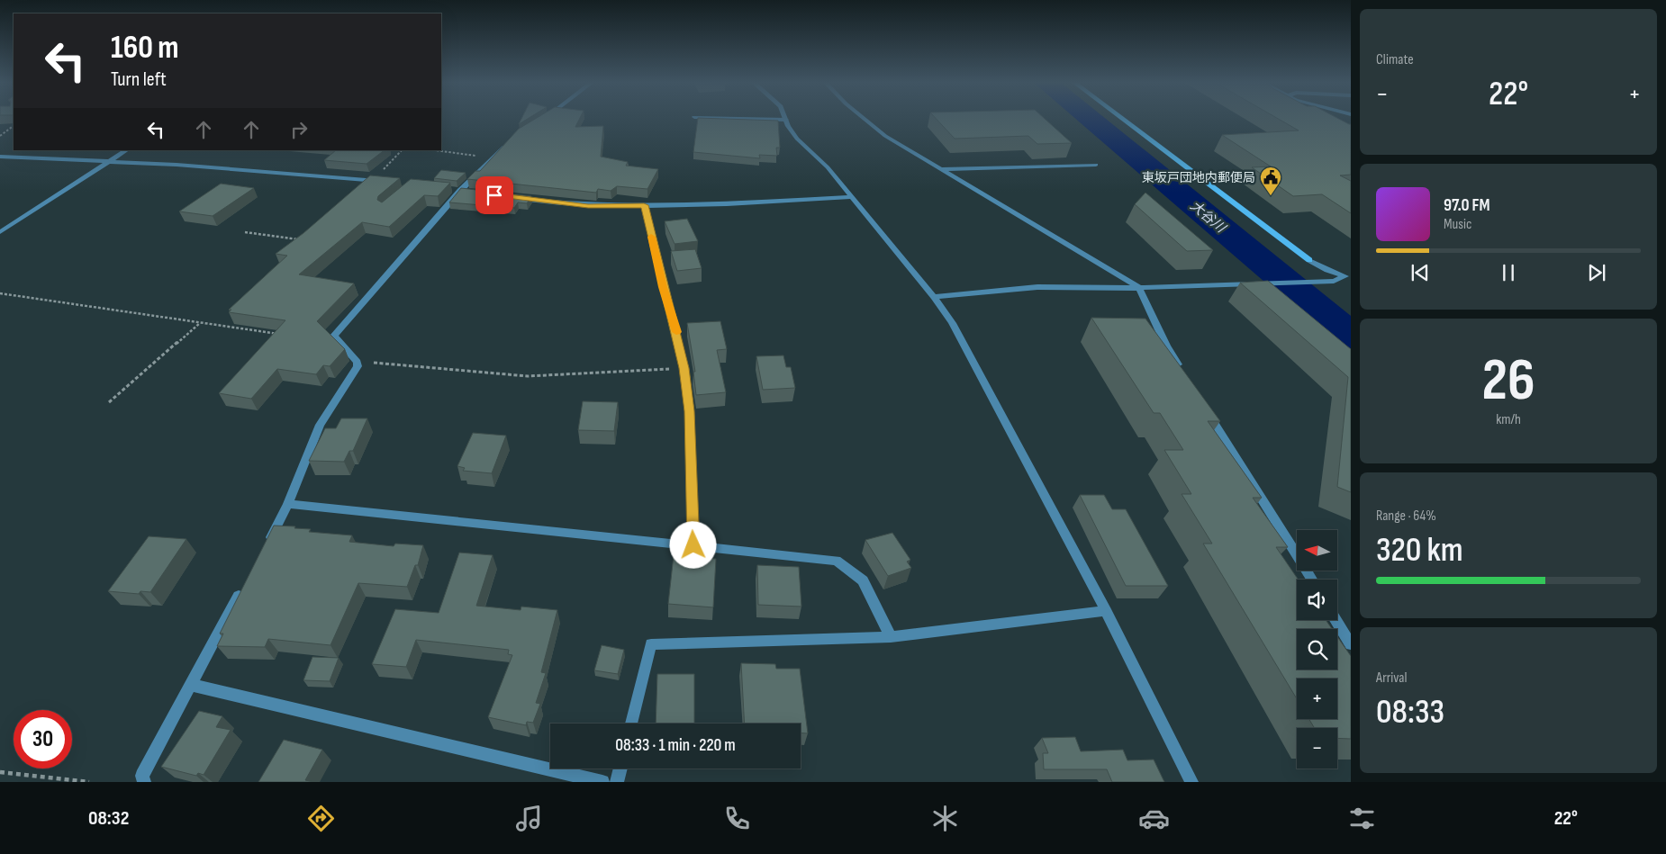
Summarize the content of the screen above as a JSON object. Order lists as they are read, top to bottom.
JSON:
{
  "water": ["大谷川"],
  "places": {
    "public building": ["東坂戸団地内郵便局"]
  },
  "north": "left",
  "page": {
    "tile": [
      "Climate",
      ["26", "km/h"],
      ["Range · 64%", "320 km"],
      ["Arrival", "08:33"]
    ],
    "turn": ["160 m", "Turn left"],
    "heat": ["−", "22°", "+"],
    "song": ["97.0 FM", "Music"],
    "map_buttons": ["+", "−"],
    "limit": "30",
    "trip": "08:33 · 1 min · 220 m",
    "tabs": ["08:32", "22°"]
  }
}
